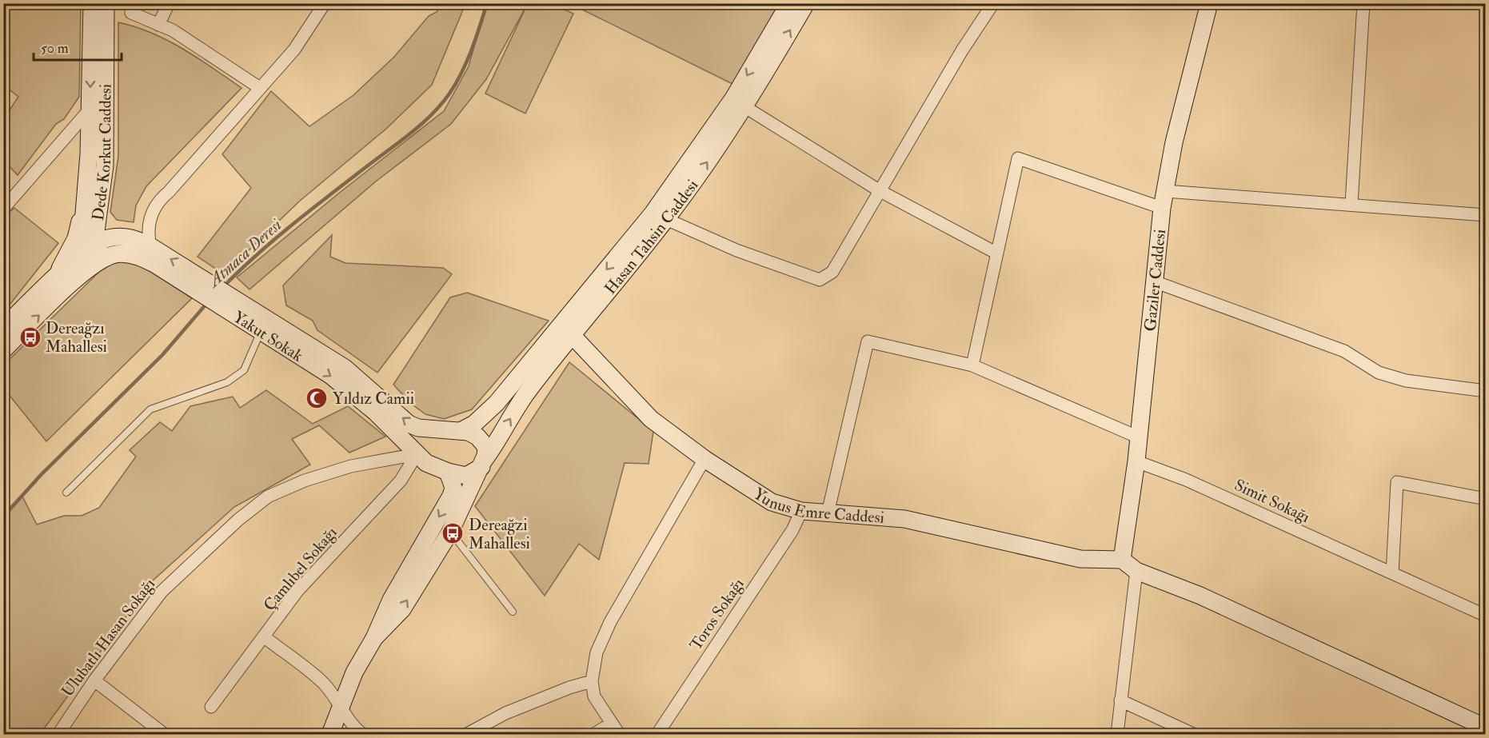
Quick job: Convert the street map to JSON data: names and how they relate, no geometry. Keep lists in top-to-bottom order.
{
  "streets": {
    "street": [
      "Dede Korkut Caddesi",
      "Hasan Tahsin Caddesi",
      "Gaziler Caddesi",
      "Yakut Sokak",
      "Simit Sokağı",
      "Yunus Emre Caddesi",
      "Çamlıbel Sokağı",
      "Toros Sokağı",
      "Ulubatlı Hasan Sokağı"
    ]
  },
  "crossings": [
    ["Hasan Tahsin Caddesi", "Yakut Sokak"],
    ["Hasan Tahsin Caddesi", "Yunus Emre Caddesi"],
    ["Hasan Tahsin Caddesi", "Çamlıbel Sokağı"],
    ["Hasan Tahsin Caddesi", "Ulubatlı Hasan Sokağı"],
    ["Gaziler Caddesi", "Simit Sokağı"],
    ["Gaziler Caddesi", "Yunus Emre Caddesi"],
    ["Yakut Sokak", "Çamlıbel Sokağı"],
    ["Yakut Sokak", "Ulubatlı Hasan Sokağı"],
    ["Yunus Emre Caddesi", "Toros Sokağı"],
    ["Çamlıbel Sokağı", "Ulubatlı Hasan Sokağı"]
  ],
  "water": ["Atmaca Deresi"],
  "places": {
    "bus stop": ["Dereağzı Mahallesi", "Dereağzi Mahallesi"],
    "mosque": ["Yıldız Camii"]
  },
  "scale_bar": "50 m"
}
